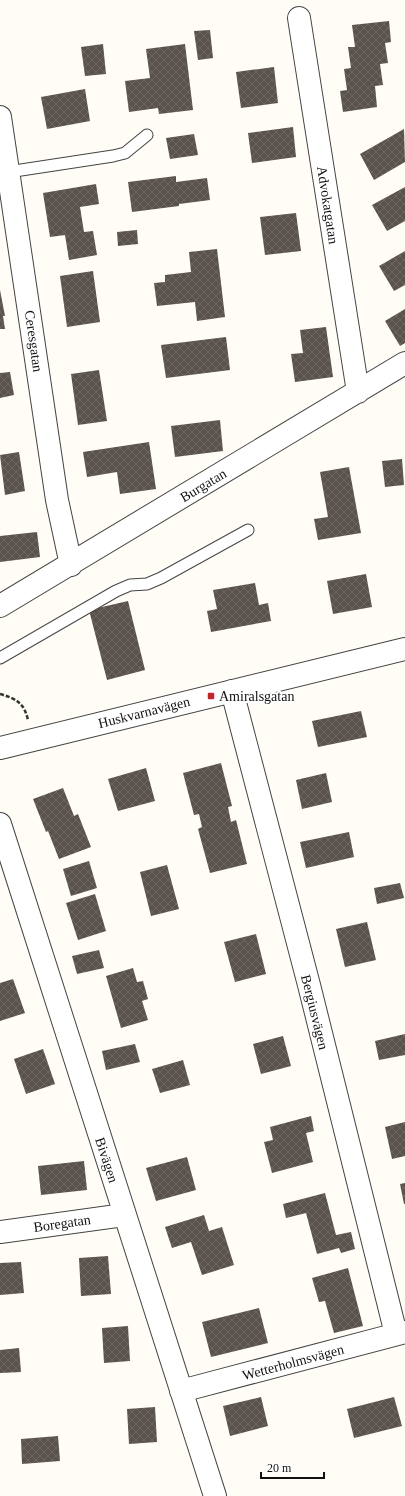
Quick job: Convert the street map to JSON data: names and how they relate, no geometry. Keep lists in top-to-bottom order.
{
  "streets": {
    "street": [
      "Advokatgatan",
      "Ceresgatan",
      "Burgatan",
      "Huskvarnavägen",
      "Bergiusvägen",
      "Bivägen",
      "Boregatan",
      "Wetterholmsvägen"
    ]
  },
  "crossings": [
    ["Advokatgatan", "Burgatan"],
    ["Ceresgatan", "Burgatan"],
    ["Huskvarnavägen", "Bergiusvägen"],
    ["Bergiusvägen", "Wetterholmsvägen"],
    ["Bivägen", "Boregatan"],
    ["Bivägen", "Wetterholmsvägen"]
  ],
  "places": {
    "transit": ["Amiralsgatan"]
  },
  "scale_bar": "20 m"
}
